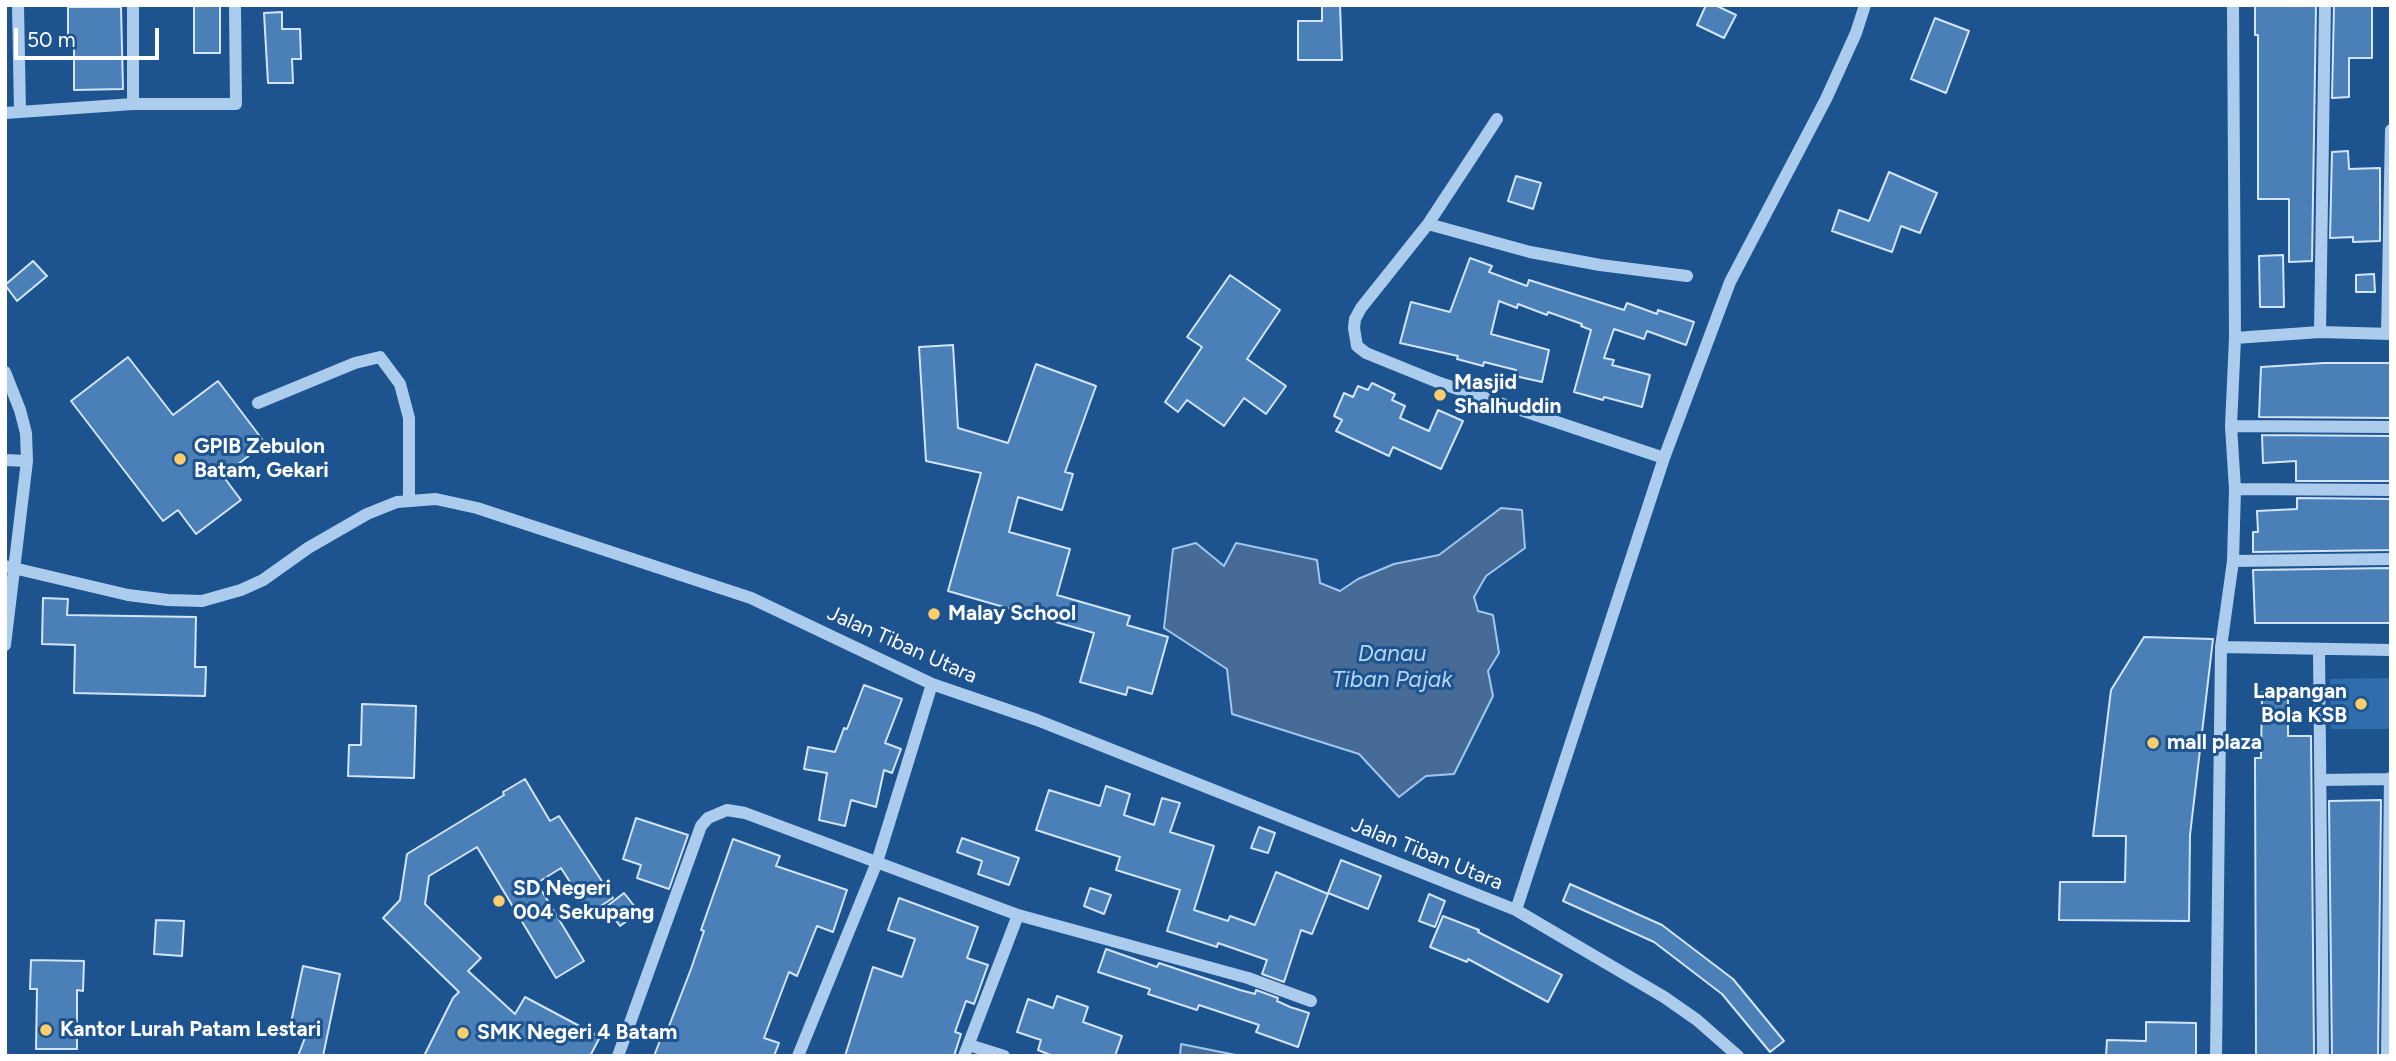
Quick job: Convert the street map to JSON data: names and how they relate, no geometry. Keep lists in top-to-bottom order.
{
  "streets": {
    "street": ["Jalan Tiban Utara"]
  },
  "water": ["Danau Tiban Pajak"],
  "places": [
    "Masjid Shalhuddin",
    "GPIB Zebulon Batam, Gekari",
    "Malay School",
    "Lapangan Bola KSB",
    "mall plaza",
    "SD Negeri 004 Sekupang",
    "Kantor Lurah Patam Lestari",
    "SMK Negeri 4 Batam"
  ],
  "scale_bar": "50 m"
}
